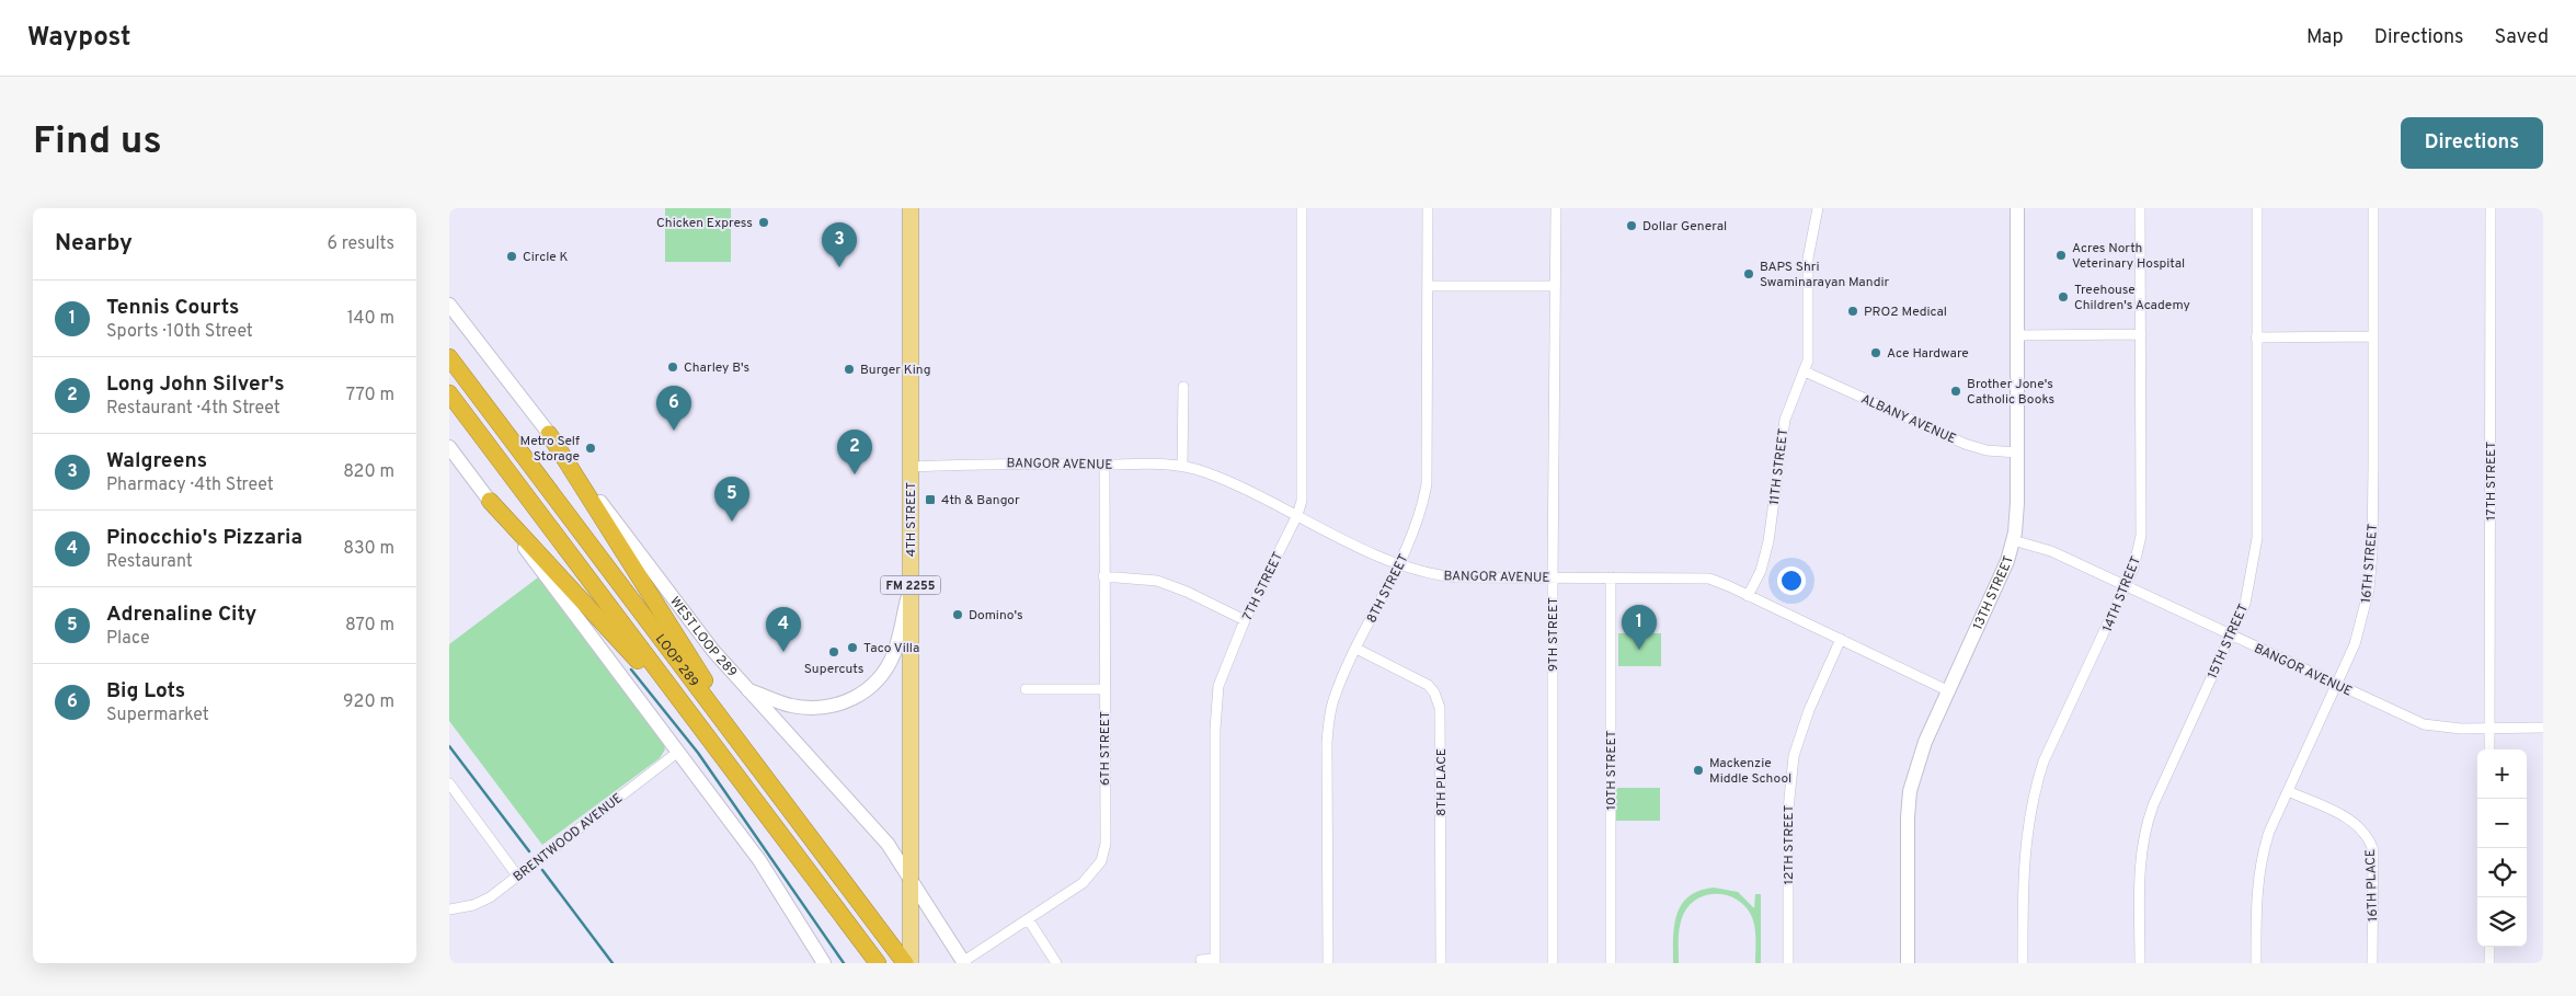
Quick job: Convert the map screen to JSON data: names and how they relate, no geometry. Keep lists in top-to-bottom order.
{
  "streets": {
    "highway": ["LOOP 289"],
    "main road": [
      "4TH STREET",
      "FM 2255",
      "13TH STREET",
      "WEST LOOP 289"
    ],
    "street": [
      "ALBANY AVENUE",
      "BANGOR AVENUE",
      "11TH STREET",
      "17TH STREET",
      "16TH STREET",
      "7TH STREET",
      "8TH STREET",
      "14TH STREET",
      "9TH STREET",
      "15TH STREET",
      "6TH STREET",
      "10TH STREET",
      "8TH PLACE",
      "BRENTWOOD AVENUE",
      "12TH STREET",
      "16TH PLACE"
    ]
  },
  "crossings": [
    ["ALBANY AVENUE", "11TH STREET"],
    ["ALBANY AVENUE", "13TH STREET"],
    ["BANGOR AVENUE", "11TH STREET"],
    ["BANGOR AVENUE", "17TH STREET"],
    ["BANGOR AVENUE", "4TH STREET"],
    ["BANGOR AVENUE", "16TH STREET"],
    ["BANGOR AVENUE", "7TH STREET"],
    ["BANGOR AVENUE", "8TH STREET"],
    ["BANGOR AVENUE", "13TH STREET"],
    ["BANGOR AVENUE", "14TH STREET"],
    ["BANGOR AVENUE", "9TH STREET"],
    ["BANGOR AVENUE", "15TH STREET"],
    ["BANGOR AVENUE", "6TH STREET"],
    ["BANGOR AVENUE", "10TH STREET"],
    ["BANGOR AVENUE", "12TH STREET"],
    ["4TH STREET", "WEST LOOP 289"],
    ["16TH STREET", "16TH PLACE"],
    ["8TH STREET", "8TH PLACE"],
    ["WEST LOOP 289", "6TH STREET"]
  ],
  "places": {
    "other": [
      "Chicken Express",
      "Dollar General",
      "Acres North Veterinary Hospital",
      "Circle K",
      "BAPS Shri Swaminarayan Mandir",
      "Treehouse Children's Academy",
      "PRO2 Medical",
      "Ace Hardware",
      "Charley B's",
      "Burger King",
      "Brother Jone's Catholic Books",
      "Metro Self Storage",
      "Domino's",
      "Taco Villa",
      "Supercuts",
      "Mackenzie Middle School"
    ],
    "transit": ["4th & Bangor"]
  },
  "page": {
    "header": "Waypost",
    "nav": ["Map", "Directions", "Saved"],
    "buttons": "Directions",
    "title": "Find us",
    "heading": ["Nearby", "6 results"],
    "pins": [
      "3",
      "6",
      "2",
      "5",
      "1",
      "4"
    ],
    "list": [
      {
        "mark": "1",
        "name": "Tennis Courts",
        "note": "Sports · 10th Street",
        "value": "140 m"
      },
      {
        "mark": "2",
        "name": "Long John Silver's",
        "note": "Restaurant · 4th Street",
        "value": "770 m"
      },
      {
        "mark": "3",
        "name": "Walgreens",
        "note": "Pharmacy · 4th Street",
        "value": "820 m"
      },
      {
        "mark": "4",
        "name": "Pinocchio's Pizzaria",
        "note": "Restaurant",
        "value": "830 m"
      },
      {
        "mark": "5",
        "name": "Adrenaline City",
        "note": "Place",
        "value": "870 m"
      },
      {
        "mark": "6",
        "name": "Big Lots",
        "note": "Supermarket",
        "value": "920 m"
      }
    ],
    "map_buttons": ["+", "−"]
  }
}
